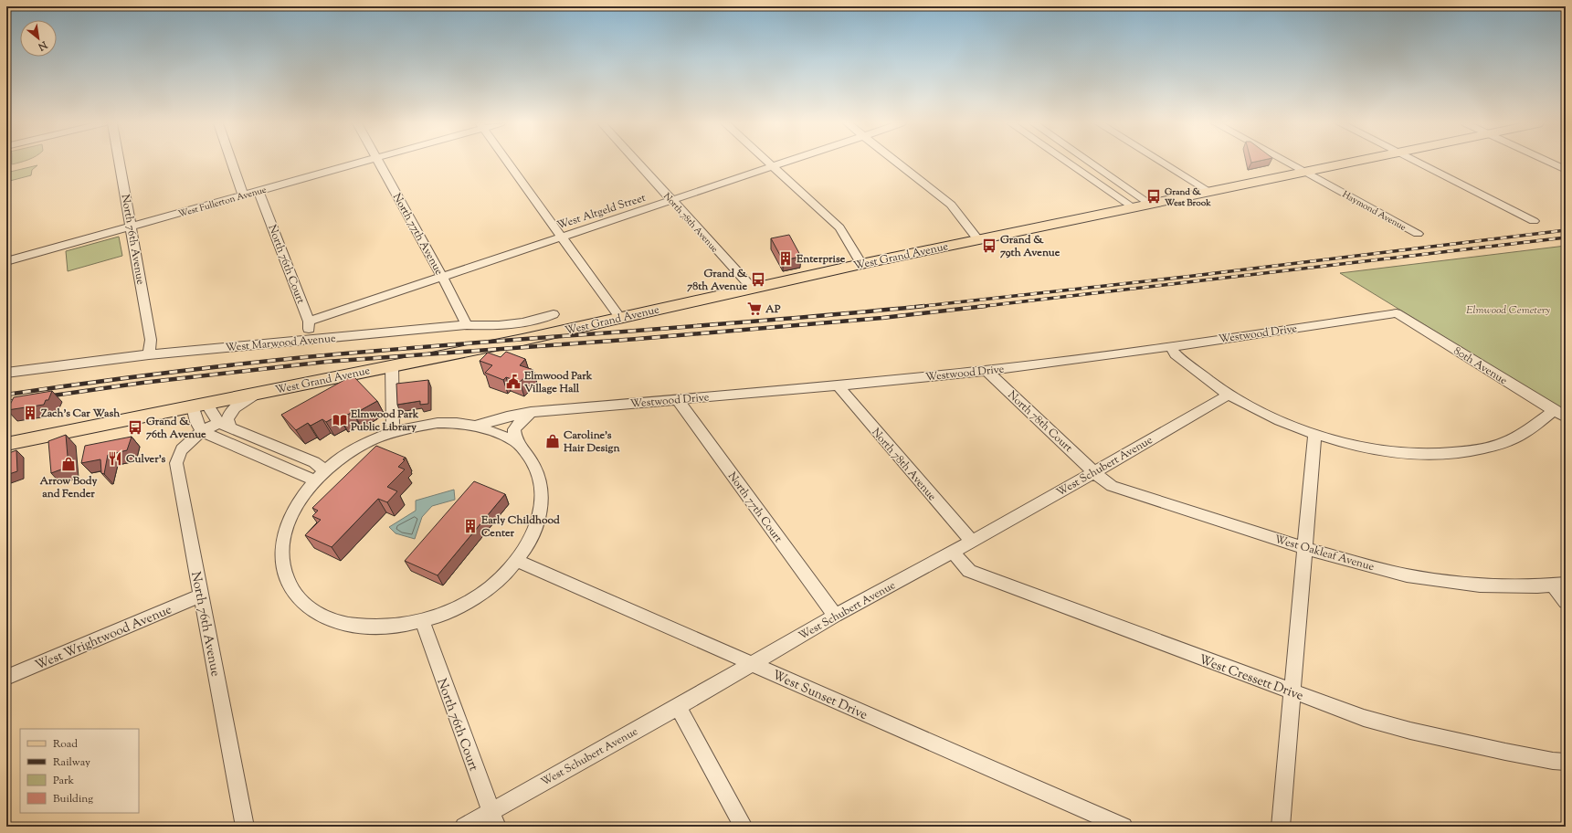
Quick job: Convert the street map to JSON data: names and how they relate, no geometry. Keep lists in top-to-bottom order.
{
  "streets": {
    "main road": ["West Grand Avenue"],
    "street": [
      "West Fullerton Avenue",
      "Haymond Avenue",
      "West Altgeld Street",
      "North 78th Avenue",
      "North 77th Avenue",
      "North 76th Avenue",
      "North 76th Court",
      "Westwood Drive",
      "West Marwood Avenue",
      "80th Avenue",
      "North 78th Court",
      "West Schubert Avenue",
      "North 77th Court",
      "West Oakleaf Avenue",
      "West Wrightwood Avenue",
      "West Cressett Drive",
      "West Sunset Drive"
    ]
  },
  "crossings": [
    ["West Fullerton Avenue", "North 76th Avenue"],
    ["West Fullerton Avenue", "North 76th Court"],
    ["Haymond Avenue", "West Grand Avenue"],
    ["West Altgeld Street", "North 78th Avenue"],
    ["West Altgeld Street", "North 77th Avenue"],
    ["West Altgeld Street", "North 76th Court"],
    ["North 78th Avenue", "West Grand Avenue"],
    ["North 78th Avenue", "Westwood Drive"],
    ["North 78th Avenue", "West Schubert Avenue"],
    ["North 77th Avenue", "West Marwood Avenue"],
    ["North 76th Avenue", "West Marwood Avenue"],
    ["North 76th Avenue", "West Wrightwood Avenue"],
    ["North 76th Court", "West Marwood Avenue"],
    ["North 76th Court", "West Schubert Avenue"],
    ["Westwood Drive", "80th Avenue"],
    ["Westwood Drive", "North 78th Court"],
    ["Westwood Drive", "North 77th Court"],
    ["North 78th Court", "West Schubert Avenue"],
    ["North 78th Court", "West Oakleaf Avenue"],
    ["West Schubert Avenue", "North 77th Court"],
    ["West Schubert Avenue", "West Oakleaf Avenue"],
    ["West Schubert Avenue", "West Cressett Drive"],
    ["West Schubert Avenue", "West Sunset Drive"]
  ],
  "parks": ["Elmwood Cemetery"],
  "places": {
    "bus stop": [
      "Grand & West Brook",
      "Grand & 79th Avenue",
      "Grand & 78th Avenue",
      "Grand & 76th Avenue"
    ],
    "building": ["Enterprise", "Zach's Car Wash", "Early Childhood Center"],
    "supermarket": ["AP"],
    "public building": ["Elmwood Park Village Hall"],
    "library": ["Elmwood Park Public Library"],
    "shop": ["Caroline's Hair Design", "Arrow Body and Fender"],
    "restaurant": ["Culver's"]
  },
  "legend": [
    "Road",
    "Railway",
    "Park",
    "Building"
  ],
  "north": "bottom right"
}
